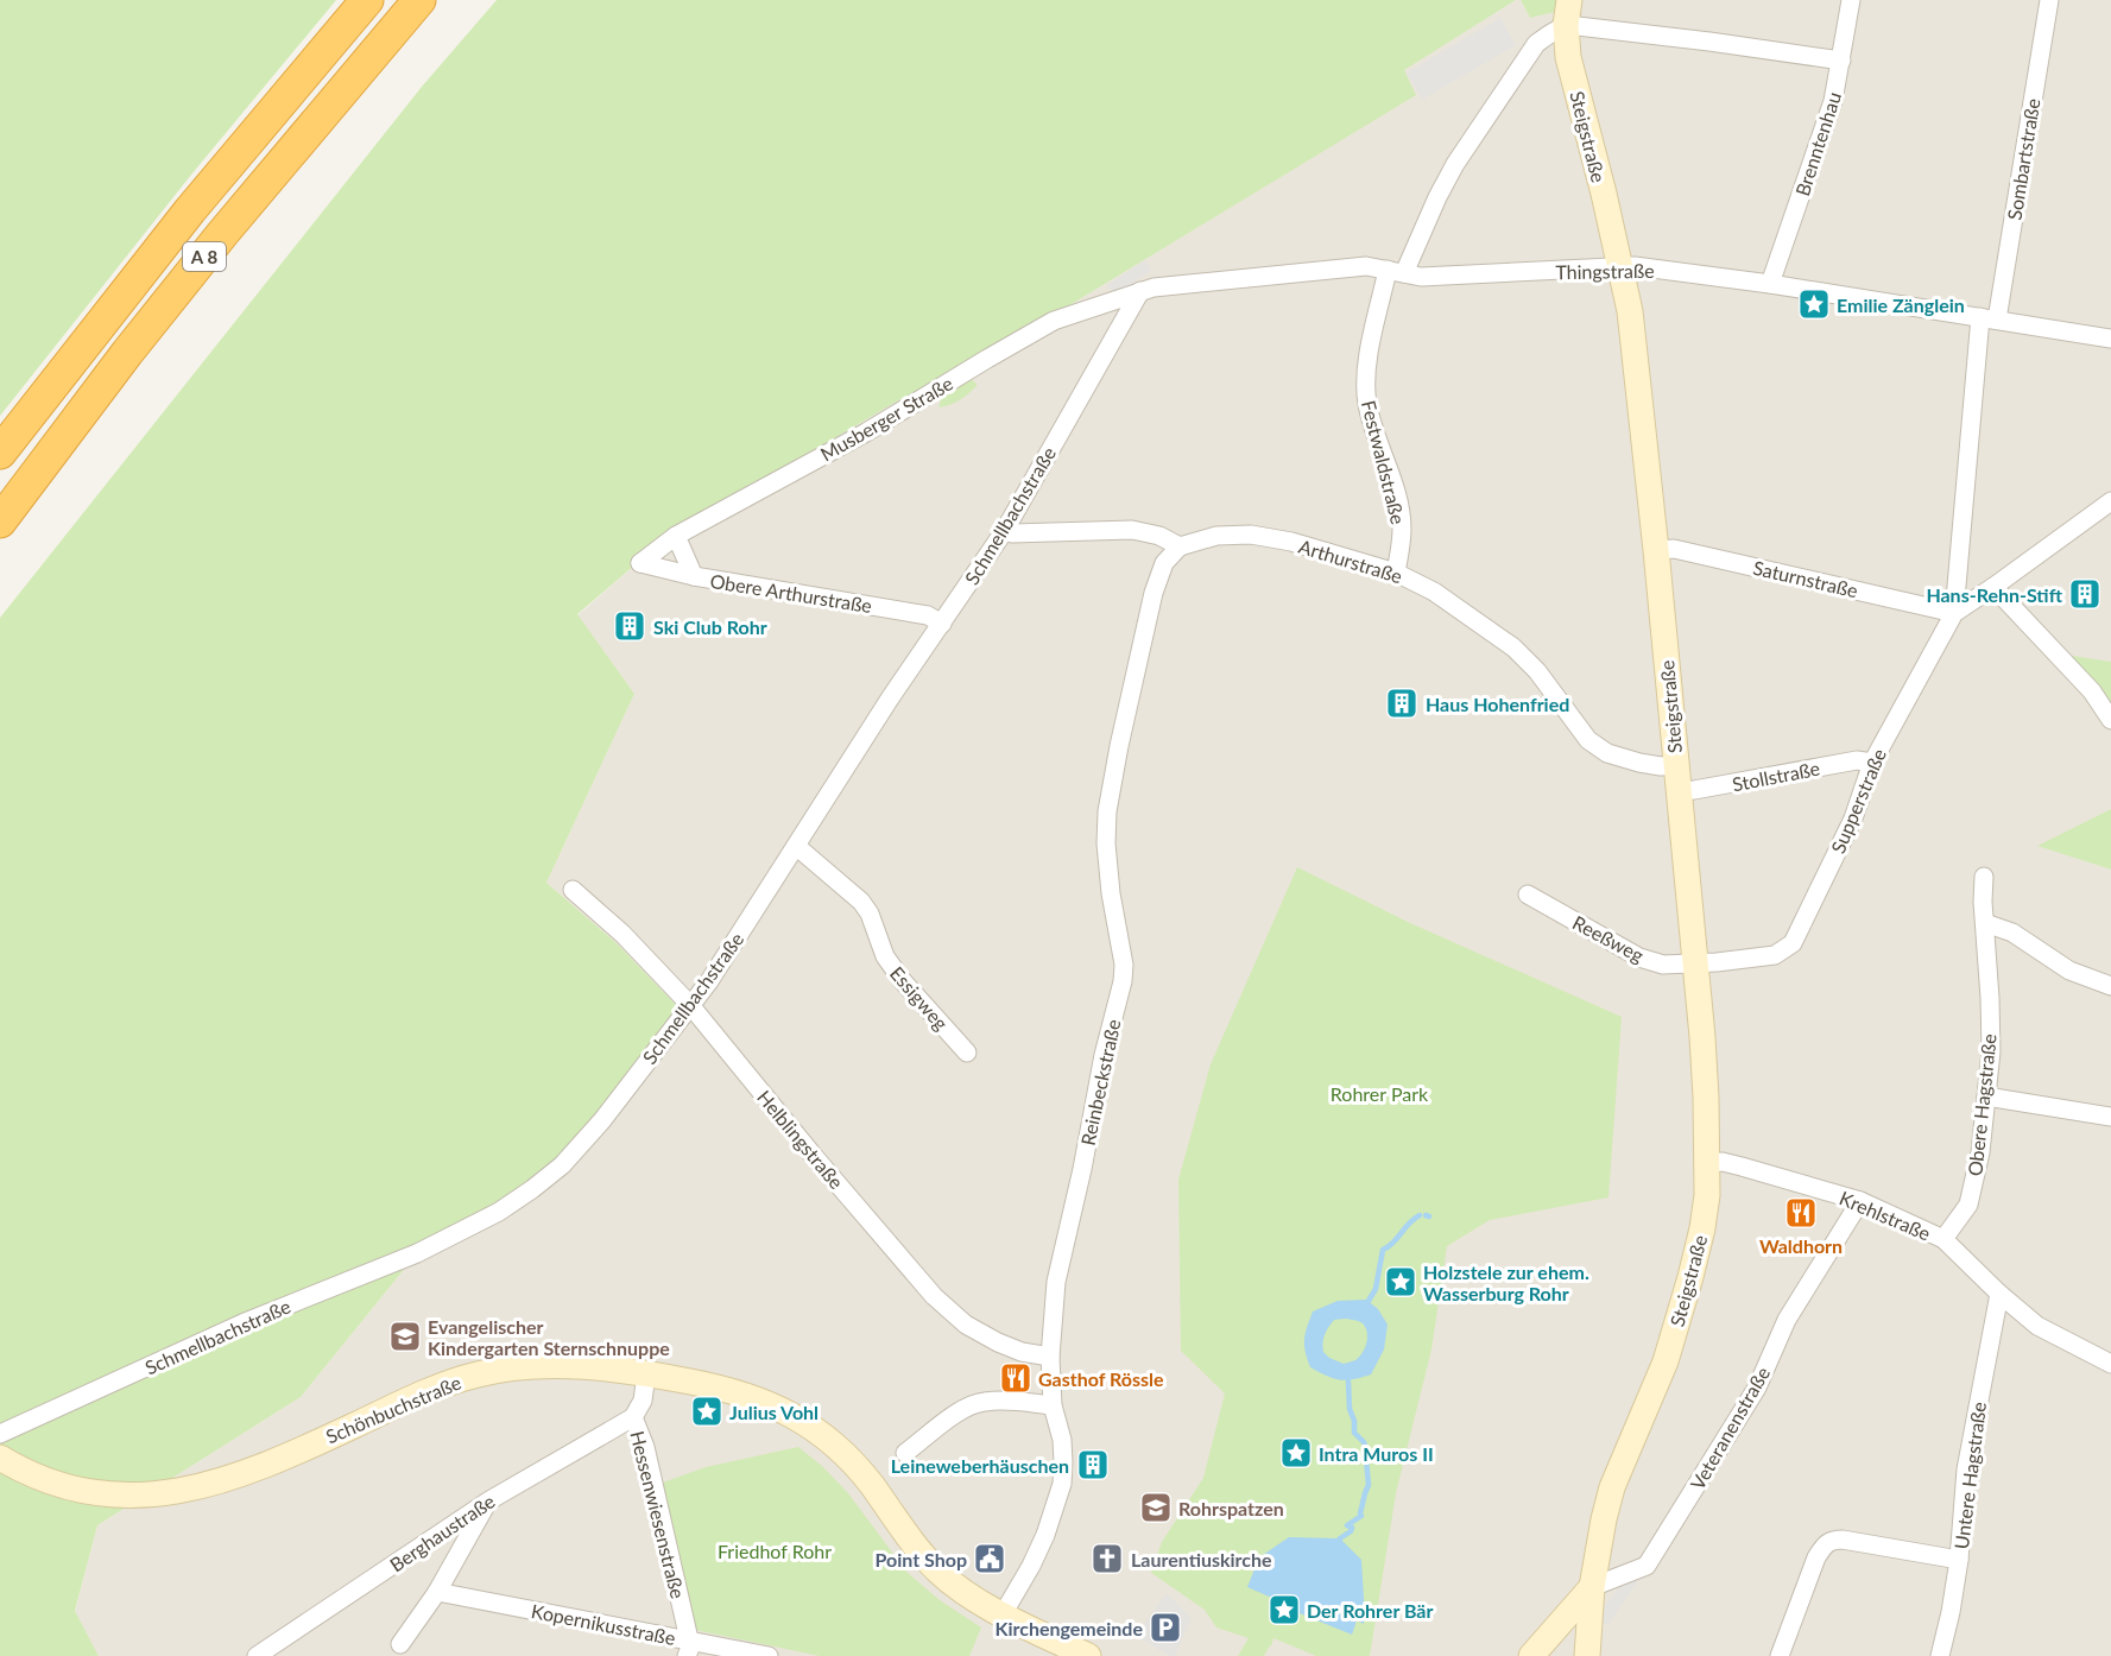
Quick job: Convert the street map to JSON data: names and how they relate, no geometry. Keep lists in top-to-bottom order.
{
  "streets": {
    "highway": ["A 8"],
    "street": [
      "Steigstraße",
      "Brenntenhau",
      "Sombartstraße",
      "Thingstraße",
      "Musberger Straße",
      "Festwaldstraße",
      "Schmellbachstraße",
      "Arthurstraße",
      "Saturnstraße",
      "Obere Arthurstraße",
      "Stollstraße",
      "Supperstraße",
      "Reeßweg",
      "Essigweg",
      "Reinbeckstraße",
      "Obere Hagstraße",
      "Helblingstraße",
      "Krehlstraße",
      "Schönbuchstraße",
      "Veteranenstraße",
      "Untere Hagstraße",
      "Hessenwiesenstraße",
      "Berghaustraße",
      "Kopernikusstraße"
    ]
  },
  "crossings": [
    ["Steigstraße", "Thingstraße"],
    ["Steigstraße", "Festwaldstraße"],
    ["Steigstraße", "Arthurstraße"],
    ["Steigstraße", "Saturnstraße"],
    ["Steigstraße", "Stollstraße"],
    ["Steigstraße", "Supperstraße"],
    ["Steigstraße", "Reeßweg"],
    ["Steigstraße", "Krehlstraße"],
    ["Steigstraße", "Veteranenstraße"],
    ["Brenntenhau", "Thingstraße"],
    ["Sombartstraße", "Thingstraße"],
    ["Sombartstraße", "Saturnstraße"],
    ["Sombartstraße", "Supperstraße"],
    ["Thingstraße", "Musberger Straße"],
    ["Thingstraße", "Festwaldstraße"],
    ["Thingstraße", "Schmellbachstraße"],
    ["Musberger Straße", "Schmellbachstraße"],
    ["Musberger Straße", "Obere Arthurstraße"],
    ["Festwaldstraße", "Arthurstraße"],
    ["Schmellbachstraße", "Obere Arthurstraße"],
    ["Schmellbachstraße", "Essigweg"],
    ["Schmellbachstraße", "Helblingstraße"],
    ["Arthurstraße", "Reinbeckstraße"],
    ["Saturnstraße", "Supperstraße"],
    ["Stollstraße", "Supperstraße"],
    ["Supperstraße", "Reeßweg"],
    ["Reinbeckstraße", "Helblingstraße"],
    ["Reinbeckstraße", "Schönbuchstraße"],
    ["Obere Hagstraße", "Krehlstraße"],
    ["Krehlstraße", "Veteranenstraße"],
    ["Krehlstraße", "Untere Hagstraße"],
    ["Schönbuchstraße", "Hessenwiesenstraße"],
    ["Hessenwiesenstraße", "Berghaustraße"],
    ["Hessenwiesenstraße", "Kopernikusstraße"]
  ],
  "parks": ["Rohrer Park", "Friedhof Rohr"],
  "places": {
    "place": [
      "Emilie Zänglein",
      "Holzstele zur ehem. Wasserburg Rohr",
      "Julius Vohl",
      "Intra Muros II",
      "Der Rohrer Bär"
    ],
    "building": [
      "Hans-Rehn-Stift",
      "Ski Club Rohr",
      "Haus Hohenfried",
      "Leineweberhäuschen"
    ],
    "restaurant": ["Waldhorn", "Gasthof Rössle"],
    "school or university": ["Evangelischer Kindergarten Sternschnuppe", "Rohrspatzen"],
    "public building": ["Point Shop"],
    "church": ["Laurentiuskirche"],
    "parking": ["Kirchengemeinde"]
  }
}
